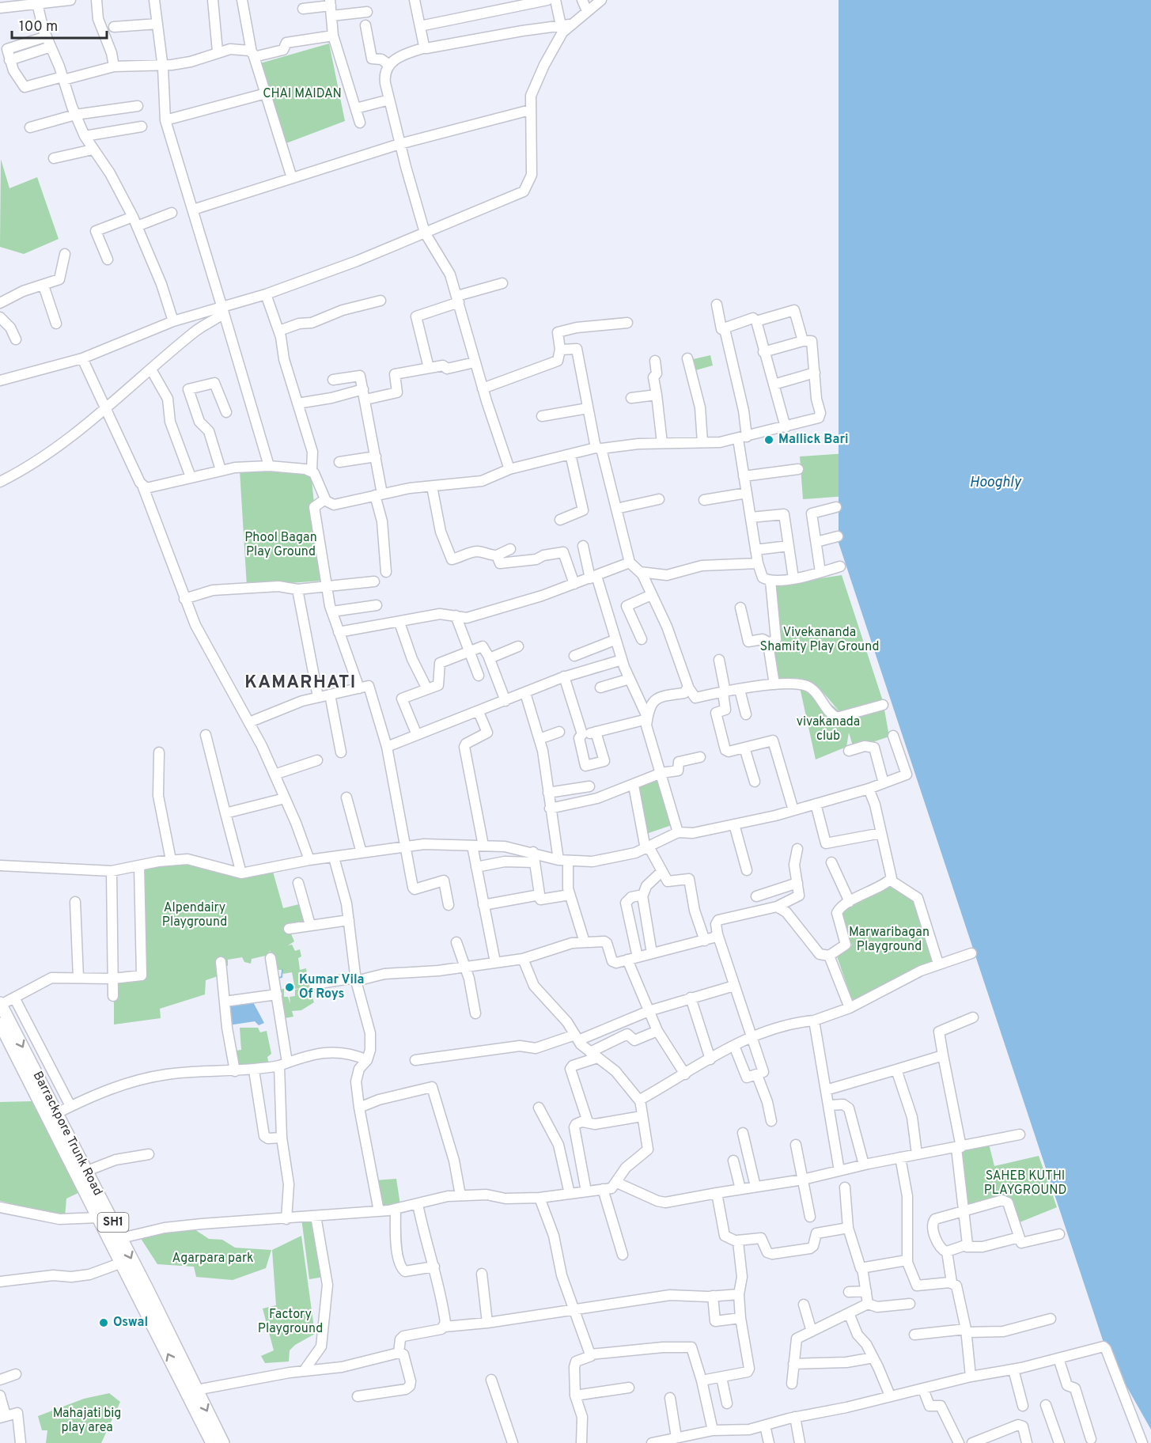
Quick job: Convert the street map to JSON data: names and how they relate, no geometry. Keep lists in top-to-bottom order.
{
  "streets": {
    "main road": ["Barrackpore Trunk Road", "SH1"]
  },
  "districts": ["KAMARHATI"],
  "water": ["Hooghly"],
  "parks": [
    "CHAI MAIDAN",
    "Phool Bagan Play Ground",
    "Vivekananda Shamity Play Ground",
    "vivakanada club",
    "Alpendairy Playground",
    "Marwaribagan Playground",
    "SAHEB KUTHI PLAYGROUND",
    "Agarpara park",
    "Factory Playground",
    "Mahajati big play area"
  ],
  "places": ["Mallick Bari", "Kumar Vila Of Roys", "Oswal"],
  "scale_bar": "100 m"
}
